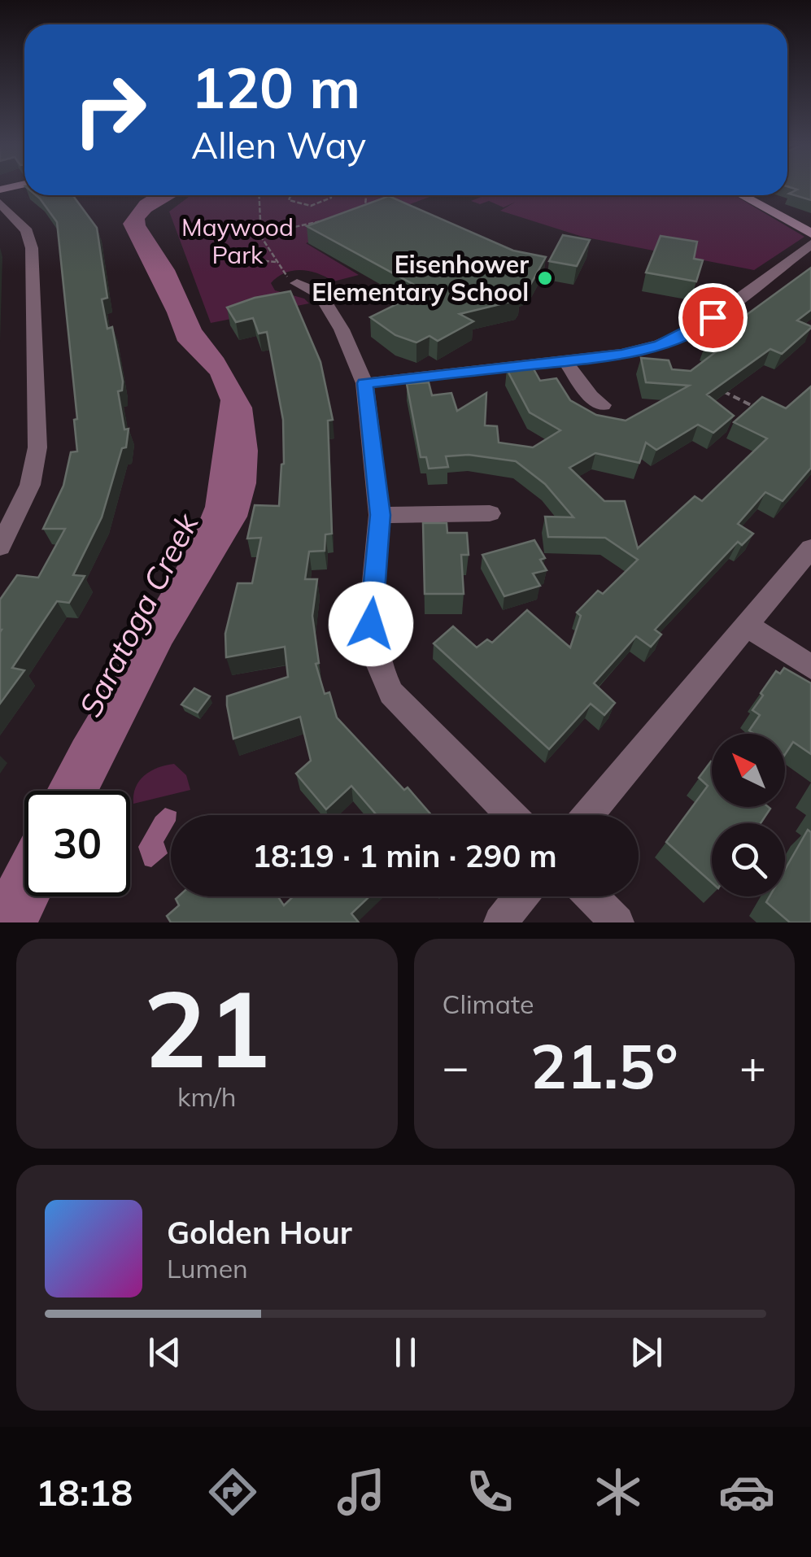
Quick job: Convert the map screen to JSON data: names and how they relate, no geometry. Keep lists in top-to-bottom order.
{
  "water": ["Saratoga Creek"],
  "parks": ["Maywood Park"],
  "places": ["Eisenhower Elementary School"],
  "north": "top left",
  "page": {
    "turn": ["120 m", "Allen Way"],
    "limit": "30",
    "trip": "18:19 · 1 min · 290 m",
    "tile": [
      ["21", "km/h"],
      "Climate"
    ],
    "heat": ["−", "21.5°", "+"],
    "song": ["Golden Hour", "Lumen"],
    "tabs": "18:18"
  }
}
